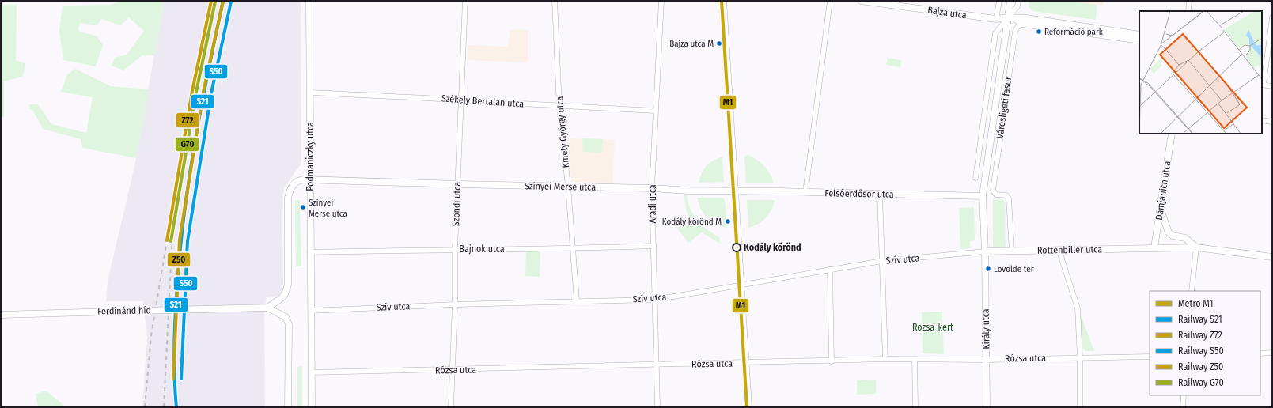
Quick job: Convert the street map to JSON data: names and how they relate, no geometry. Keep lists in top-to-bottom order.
{
  "streets": {
    "street": [
      "Bajza utca",
      "Székely Bertalan utca",
      "Városligeti fasor",
      "Kmety György utca",
      "Podmaniczky utca",
      "Szinyei Merse utca",
      "Damjanich utca",
      "Felsőerdősor utca",
      "Szondi utca",
      "Aradi utca",
      "Bajnok utca",
      "Rottenbiller utca",
      "Szív utca",
      "Ferdinánd híd",
      "Király utca",
      "Rózsa utca"
    ]
  },
  "crossings": [
    ["Bajza utca", "Városligeti fasor"],
    ["Székely Bertalan utca", "Kmety György utca"],
    ["Székely Bertalan utca", "Podmaniczky utca"],
    ["Székely Bertalan utca", "Szondi utca"],
    ["Székely Bertalan utca", "Aradi utca"],
    ["Városligeti fasor", "Felsőerdősor utca"],
    ["Városligeti fasor", "Rottenbiller utca"],
    ["Kmety György utca", "Szinyei Merse utca"],
    ["Kmety György utca", "Bajnok utca"],
    ["Kmety György utca", "Szív utca"],
    ["Podmaniczky utca", "Szinyei Merse utca"],
    ["Podmaniczky utca", "Bajnok utca"],
    ["Podmaniczky utca", "Szív utca"],
    ["Podmaniczky utca", "Rózsa utca"],
    ["Szinyei Merse utca", "Felsőerdősor utca"],
    ["Szinyei Merse utca", "Szondi utca"],
    ["Szinyei Merse utca", "Aradi utca"],
    ["Damjanich utca", "Rottenbiller utca"],
    ["Szondi utca", "Bajnok utca"],
    ["Szondi utca", "Szív utca"],
    ["Szondi utca", "Rózsa utca"],
    ["Aradi utca", "Bajnok utca"],
    ["Aradi utca", "Szív utca"],
    ["Aradi utca", "Rózsa utca"],
    ["Rottenbiller utca", "Szív utca"],
    ["Rottenbiller utca", "Király utca"],
    ["Szív utca", "Király utca"],
    ["Király utca", "Rózsa utca"]
  ],
  "parks": ["Rózsa-kert"],
  "places": [
    "Reformáció park",
    "Bajza utca M",
    "Szinyei Merse utca",
    "Kodály körönd M",
    "Kodály körönd",
    "Lövölde tér"
  ],
  "lines": [
    "metro line M1",
    "rail line S21",
    "rail line Z72",
    "rail line Z50",
    "rail line S50",
    "rail line G70"
  ],
  "legend": [
    "Metro M1",
    "Railway S21",
    "Railway Z72",
    "Railway S50",
    "Railway Z50",
    "Railway G70"
  ]
}
